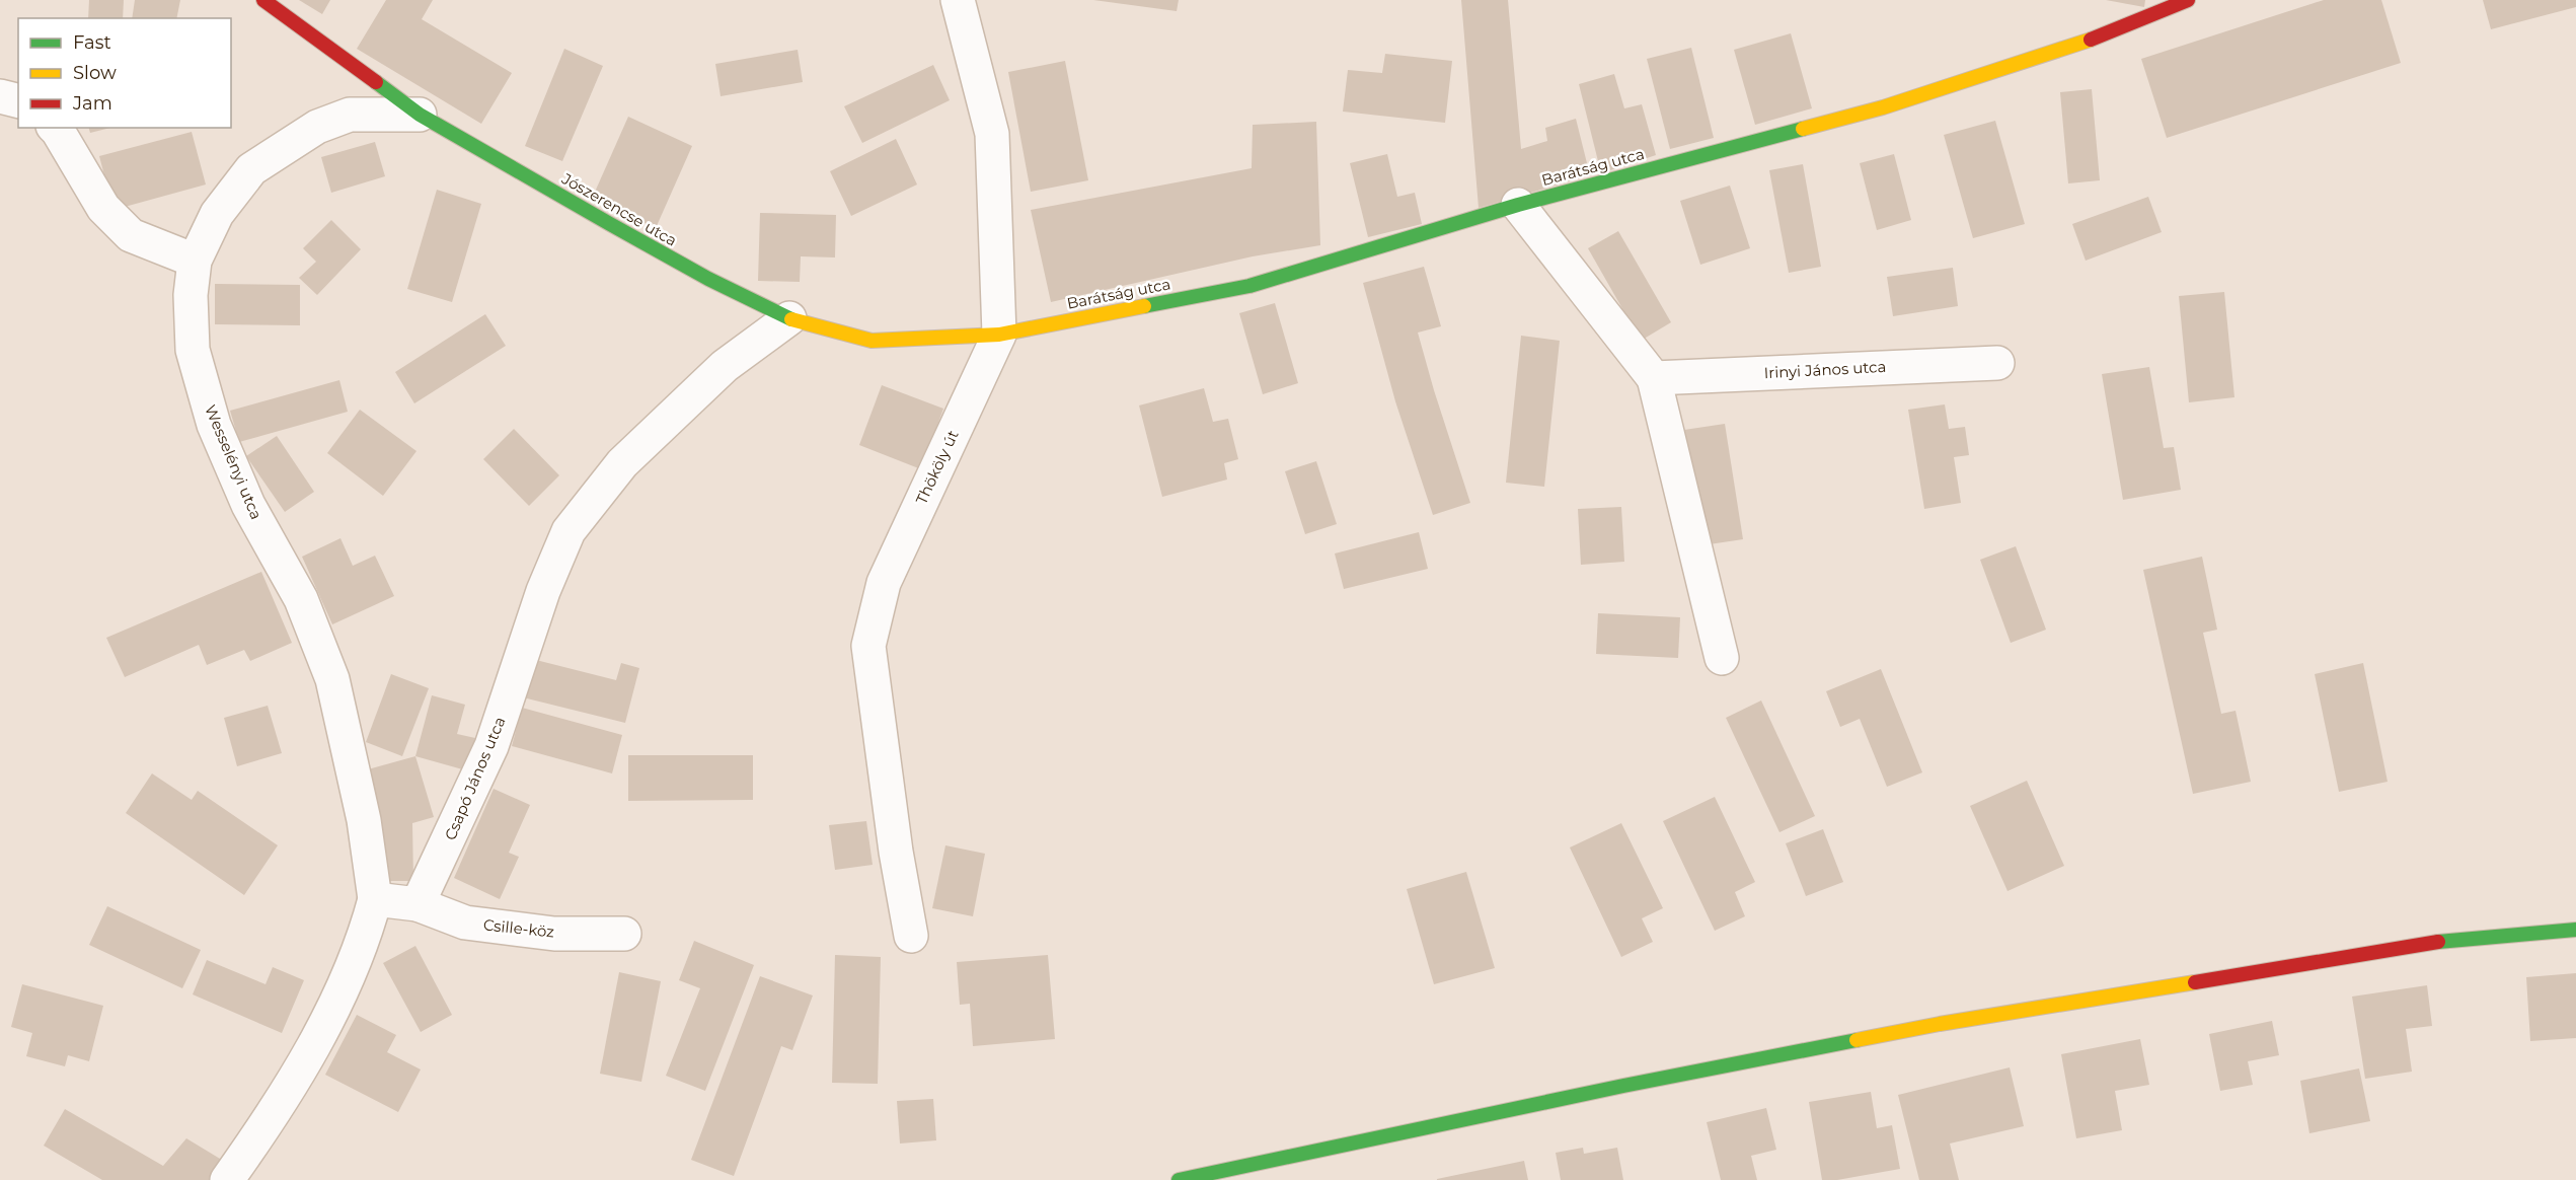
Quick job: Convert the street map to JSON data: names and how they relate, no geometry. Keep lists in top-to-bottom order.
{
  "streets": {
    "street": [
      "Barátság utca",
      "Jószerencse utca",
      "Irinyi János utca",
      "Wesselényi utca",
      "Thököly út",
      "Csapó János utca",
      "Csille-köz"
    ]
  },
  "crossings": [
    ["Barátság utca", "Jószerencse utca"],
    ["Barátság utca", "Thököly út"],
    ["Jószerencse utca", "Wesselényi utca"],
    ["Jószerencse utca", "Thököly út"],
    ["Jószerencse utca", "Csapó János utca"],
    ["Csapó János utca", "Csille-köz"]
  ],
  "legend": ["Fast", "Slow", "Jam"]
}
